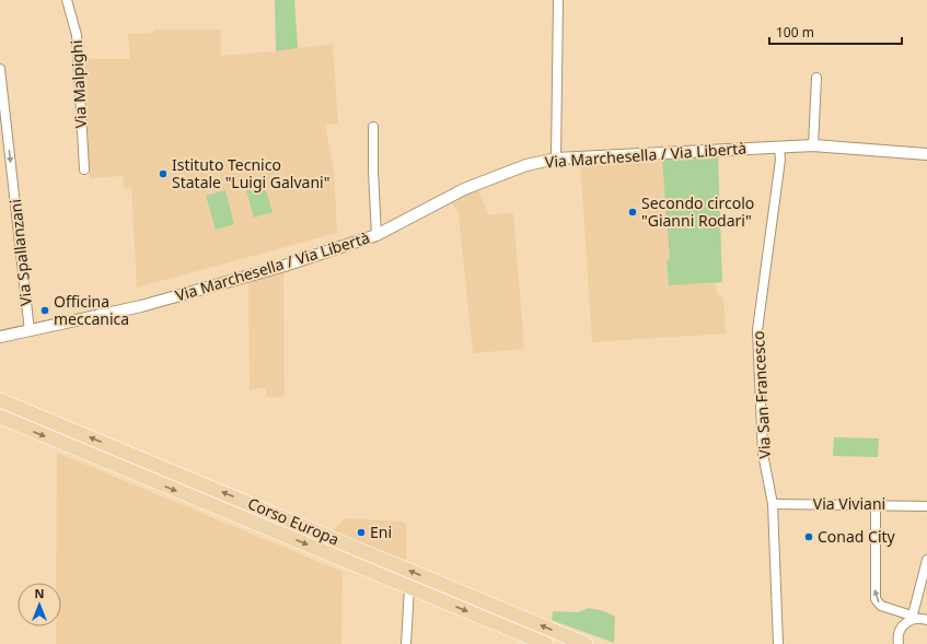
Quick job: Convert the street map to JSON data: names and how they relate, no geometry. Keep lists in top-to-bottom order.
{
  "streets": {
    "main road": ["Corso Europa"],
    "street": [
      "Via Malpighi",
      "Via Marchesella / Via Libertà",
      "Via Spallanzani",
      "Via San Francesco",
      "Via Viviani"
    ]
  },
  "crossings": [
    ["Via Marchesella / Via Libertà", "Via Spallanzani"],
    ["Via Marchesella / Via Libertà", "Via San Francesco"],
    ["Via San Francesco", "Via Viviani"]
  ],
  "one_way": ["Via Spallanzani"],
  "places": [
    "Istituto Tecnico Statale \"Luigi Galvani\"",
    "Secondo circolo \"Gianni Rodari\"",
    "Officina meccanica",
    "Eni",
    "Conad City"
  ],
  "scale_bar": "100 m",
  "north": "top"
}
